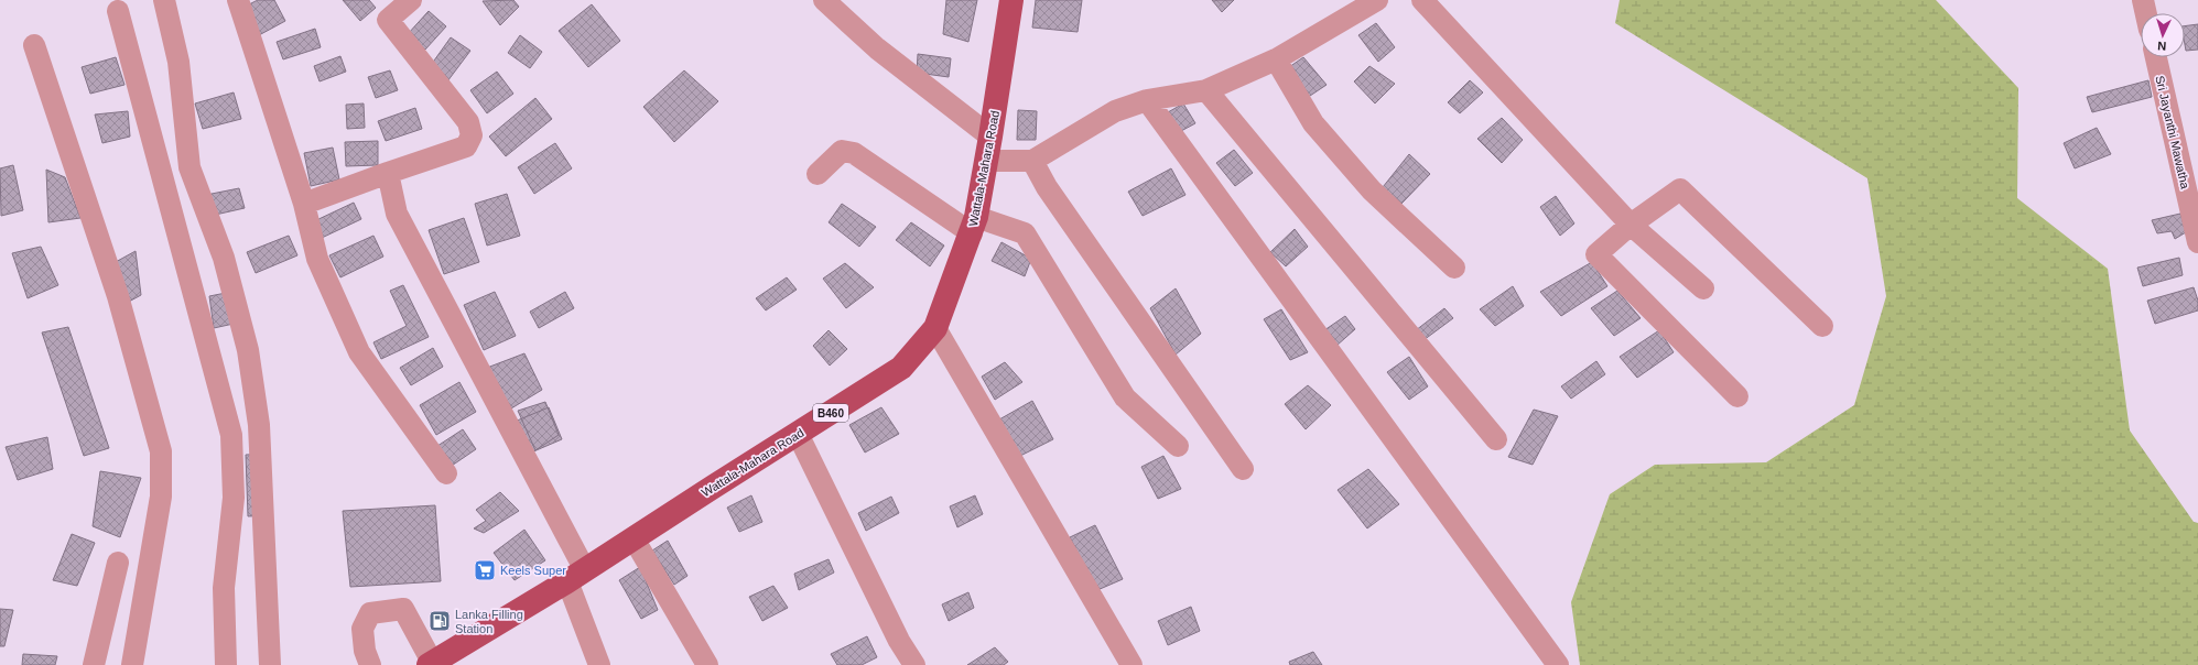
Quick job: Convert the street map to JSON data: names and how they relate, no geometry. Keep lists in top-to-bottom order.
{
  "streets": {
    "main road": ["Wattala-Mahara Road", "B460"],
    "street": ["Sri Jayanthi Mawatha"]
  },
  "places": {
    "supermarket": ["Keels Super"],
    "fuel station": ["Lanka Filling Station"]
  },
  "north": "bottom"
}
